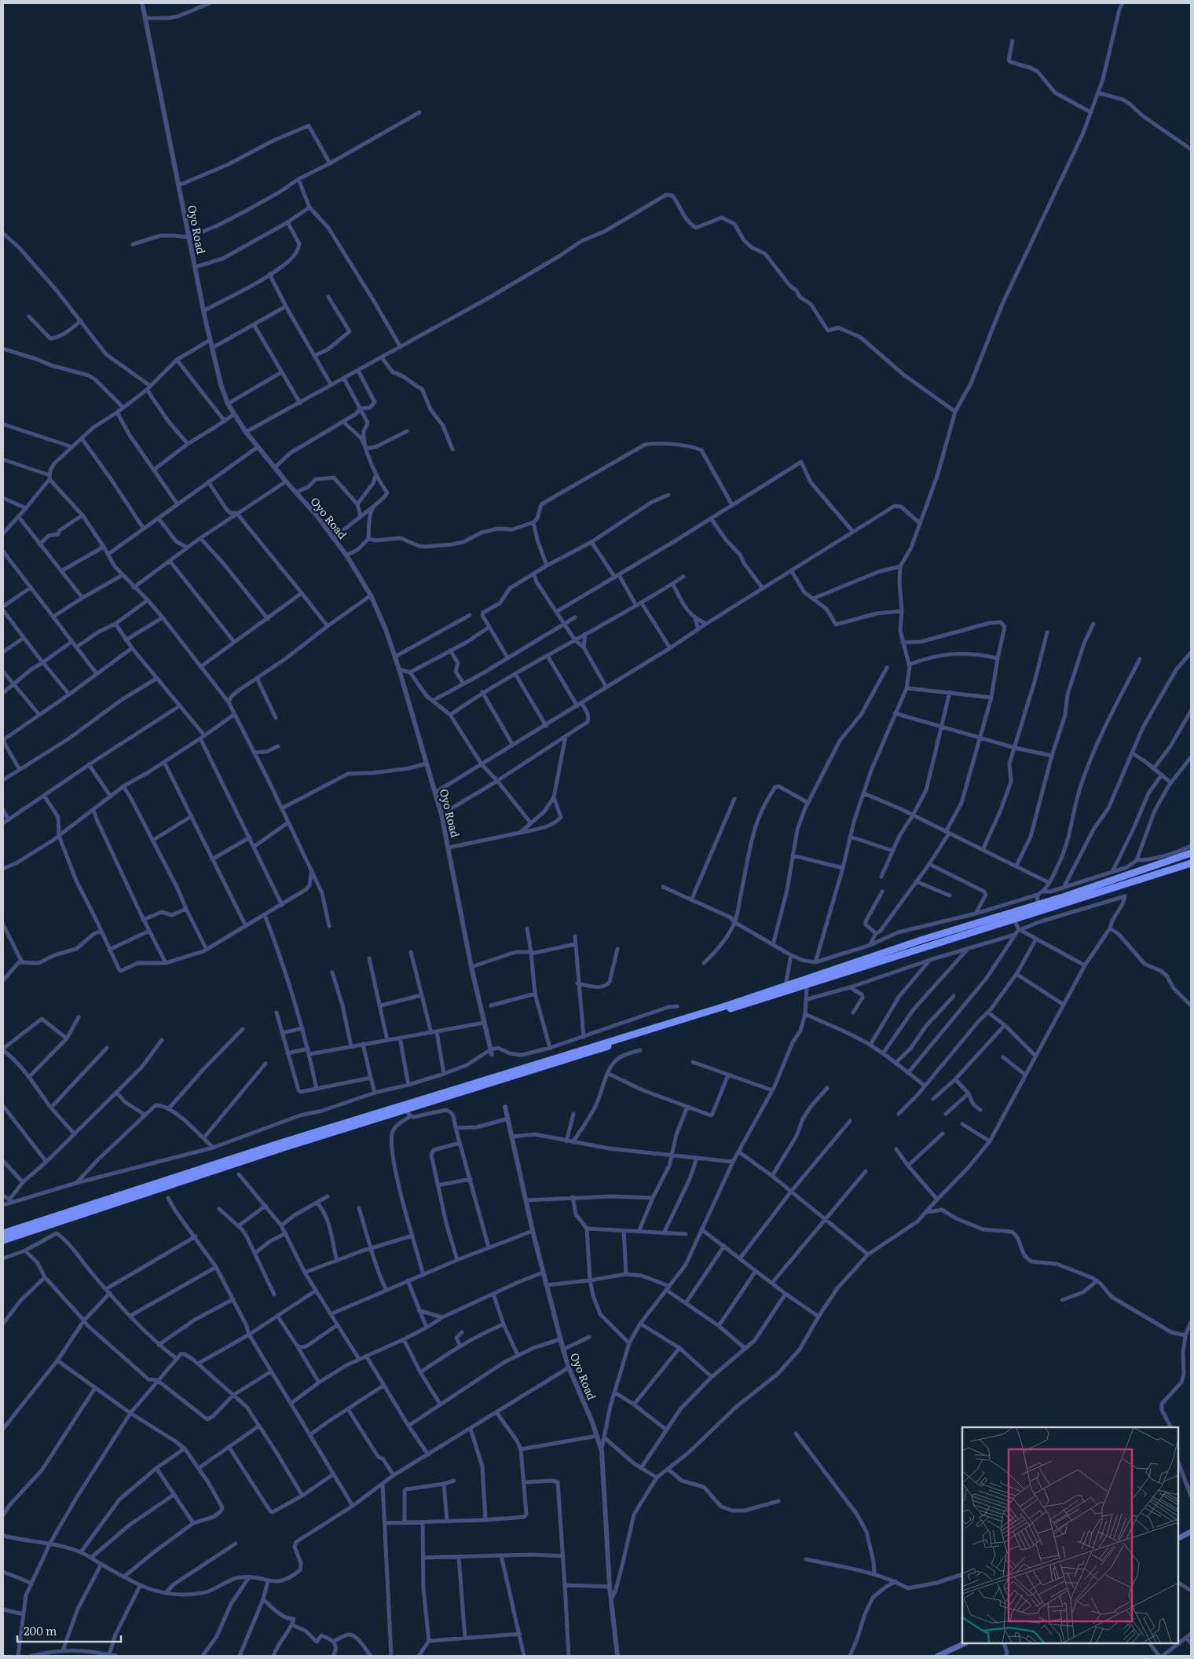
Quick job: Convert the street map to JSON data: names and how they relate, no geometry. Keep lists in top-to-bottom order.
{
  "streets": {
    "street": ["Oyo Road"]
  },
  "scale_bar": "200 m"
}
